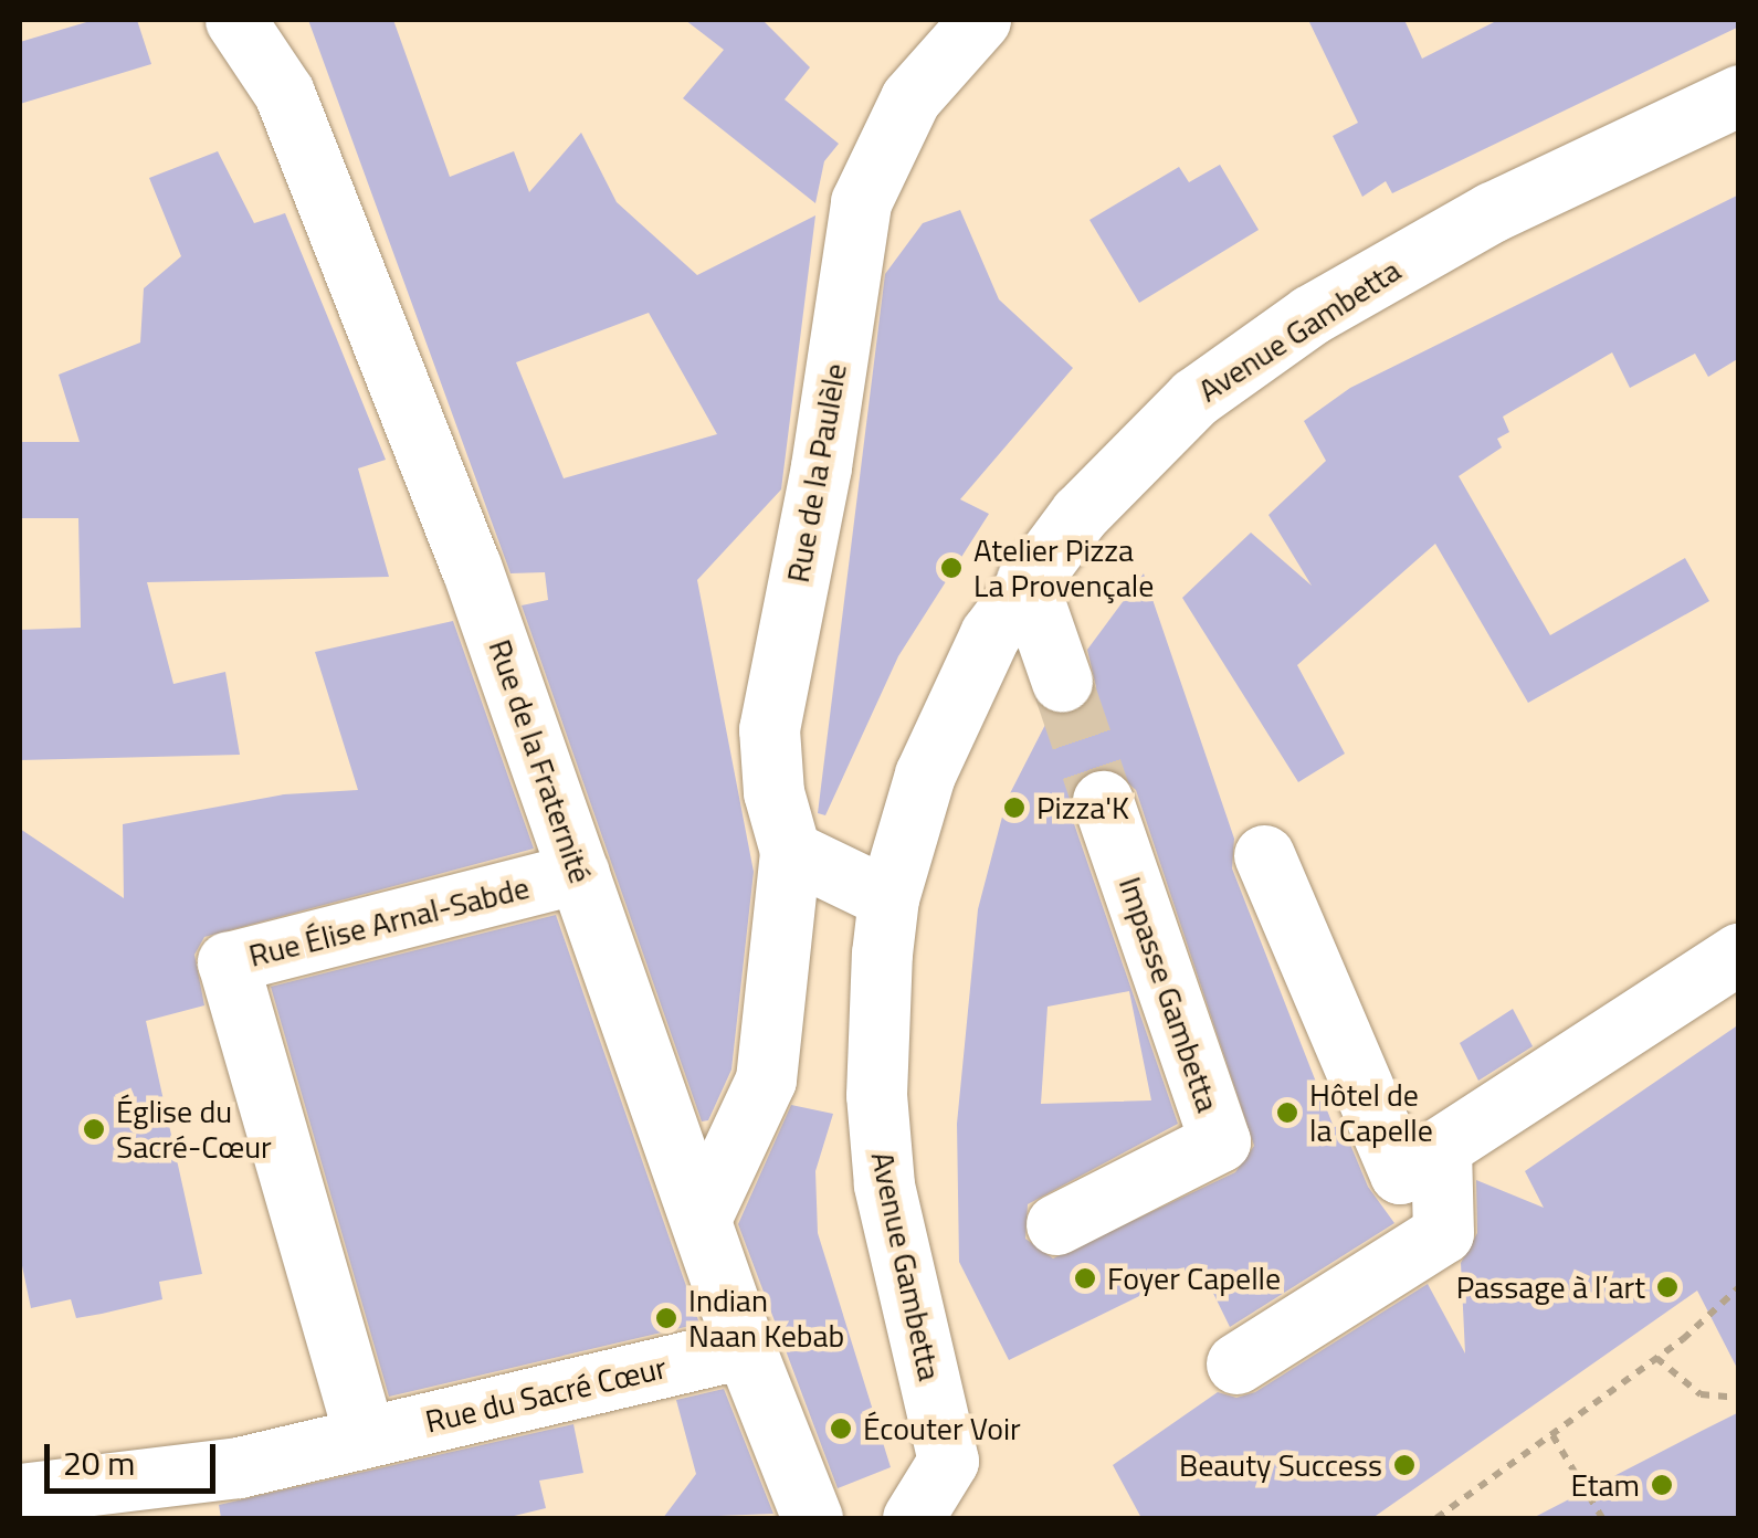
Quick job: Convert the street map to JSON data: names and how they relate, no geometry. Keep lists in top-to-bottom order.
{
  "streets": {
    "street": [
      "Avenue Gambetta",
      "Rue de la Paulèle",
      "Rue de la Fraternité",
      "Rue Élise Arnal-Sabde",
      "Impasse Gambetta",
      "Rue du Sacré Cœur"
    ]
  },
  "crossings": [
    ["Rue de la Fraternité", "Rue Élise Arnal-Sabde"],
    ["Rue de la Fraternité", "Rue du Sacré Cœur"],
    ["Rue Élise Arnal-Sabde", "Rue du Sacré Cœur"]
  ],
  "places": [
    "Atelier Pizza La Provençale",
    "Pizza'K",
    "Hôtel de la Capelle",
    "Église du Sacré-Cœur",
    "Foyer Capelle",
    "Passage à l’art",
    "Indian Naan Kebab",
    "Écouter Voir",
    "Beauty Success",
    "Etam"
  ],
  "scale_bar": "20 m"
}
